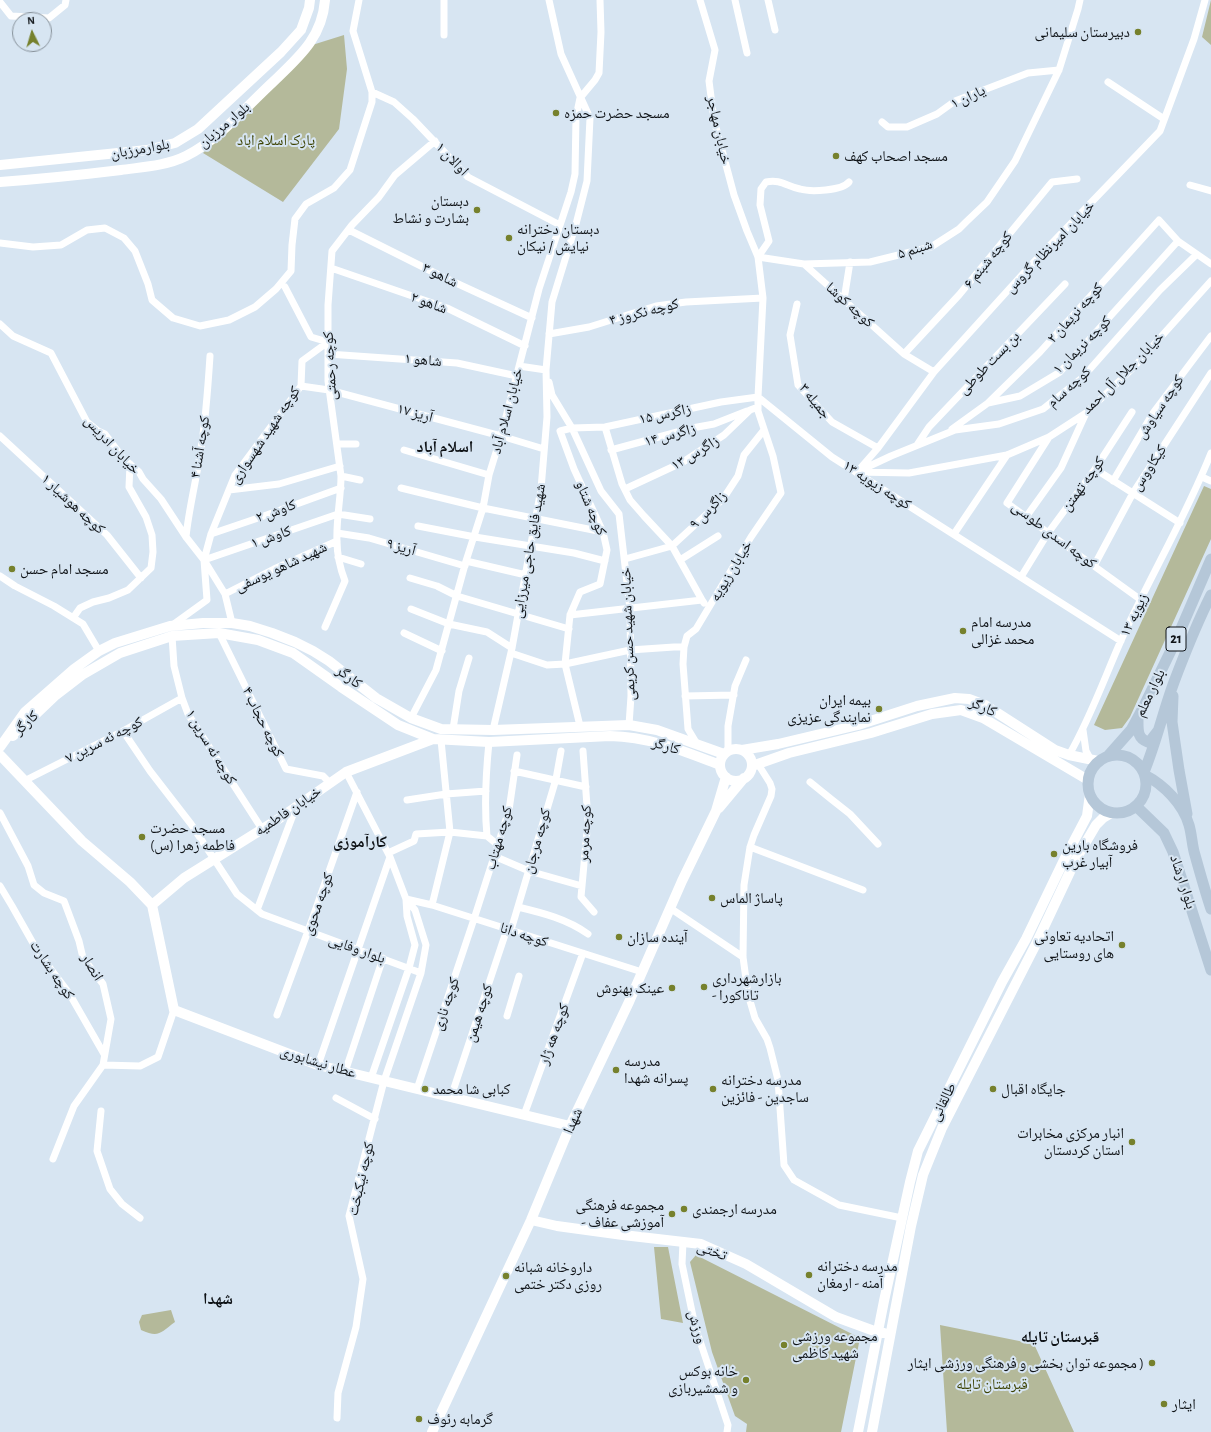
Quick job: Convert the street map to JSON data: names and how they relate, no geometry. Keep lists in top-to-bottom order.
{
  "streets": {
    "main road": [
      "بلوار مرزبان",
      "بلوارمرزبان",
      "21",
      "کارگر",
      "بلوار معلم",
      "خیابان فاطمیه",
      "بلوار ارشاد",
      "عطار نیشابوری",
      "طالقانی",
      "شهدا",
      "تختی"
    ],
    "street": [
      "یاران ۱",
      "خیابان مهاجر",
      "اوالان ۱",
      "خیابان امیرنظام گروس",
      "شبنم ۵",
      "کوچه شبنم ۶",
      "شاهو ۳",
      "شاهو ۲",
      "کوچه کوشا",
      "کوچه نکروز ۴",
      "کوچه نریمان ۲",
      "کوچه نریمان ۱",
      "شاهو ۱",
      "بن بست طوطی",
      "کوچه رحمتی",
      "خیابان جلال آل احمد",
      "کوچه سام",
      "جمیله ۳",
      "کوچه سیاوش",
      "خیابان اسلام آباد",
      "آریز ۱۷",
      "زاگرس ۱۵",
      "کوچه شهید شهسواری",
      "زاگرس ۱۴",
      "خیابان ادریس",
      "کوچه آشنا ۴",
      "زاگرس ۱۳",
      "کیکاووس",
      "کوچه تهمتن",
      "کوچه زیویه ۱۳",
      "کوچه هوشیار ۱",
      "کوچه شتاو",
      "زاگرس ۹",
      "کاوش ۲",
      "کوچه اسدی طوسی",
      "کاوش ۱",
      "آریز ۹",
      "شهید فایق حاجی میرزایی",
      "شهید شاهو یوسفی",
      "خیابان زیویه",
      "زیویه ۱۳",
      "خیابان شهید حسن کریمی",
      "کوچه حجاب ۴",
      "کوچه ئه سرین ۷",
      "کوچه ئه سرین ۱",
      "کوچه مرمر",
      "کوچه مهتاب",
      "کوچه مرجان",
      "کوچه محوی",
      "کوچه دانا",
      "بلوار وفایی",
      "انصار",
      "کوچه بشارت",
      "کوچه ناری",
      "کوچه هیمن",
      "کوچه هه ژار",
      "کوچه نیکبخت",
      "ورزش"
    ]
  },
  "crossings": [
    ["یاران ۱", "شبنم ۵"],
    ["اوالان ۱", "کوچه رحمتی"],
    ["اوالان ۱", "خیابان اسلام آباد"],
    ["خیابان امیرنظام گروس", "کوچه کوشا"],
    ["خیابان امیرنظام گروس", "خیابان جلال آل احمد"],
    ["خیابان امیرنظام گروس", "کوچه سام"],
    ["خیابان امیرنظام گروس", "جمیله ۳"],
    ["خیابان امیرنظام گروس", "کوچه زیویه ۱۳"],
    ["شبنم ۵", "کوچه کوشا"],
    ["کوچه شبنم ۶", "کوچه کوشا"],
    ["شاهو ۳", "کوچه رحمتی"],
    ["شاهو ۳", "خیابان اسلام آباد"],
    ["شاهو ۲", "کوچه رحمتی"],
    ["شاهو ۲", "خیابان اسلام آباد"],
    ["کوچه نکروز ۴", "خیابان اسلام آباد"],
    ["کوچه نریمان ۲", "کوچه نریمان ۱"],
    ["کوچه نریمان ۱", "کوچه سام"],
    ["شاهو ۱", "کوچه رحمتی"],
    ["شاهو ۱", "خیابان اسلام آباد"],
    ["بن بست طوطی", "کوچه سام"],
    ["کوچه رحمتی", "آریز ۱۷"],
    ["کوچه رحمتی", "کوچه شهید شهسواری"],
    ["کوچه رحمتی", "کاوش ۲"],
    ["کوچه رحمتی", "کاوش ۱"],
    ["کوچه رحمتی", "آریز ۹"],
    ["کوچه رحمتی", "شهید شاهو یوسفی"],
    ["خیابان جلال آل احمد", "کوچه سام"],
    ["خیابان جلال آل احمد", "کوچه زیویه ۱۳"],
    ["خیابان جلال آل احمد", "کوچه اسدی طوسی"],
    ["کوچه سام", "کوچه زیویه ۱۳"],
    ["خیابان اسلام آباد", "آریز ۱۷"],
    ["خیابان اسلام آباد", "آریز ۹"],
    ["خیابان اسلام آباد", "شهید فایق حاجی میرزایی"],
    ["خیابان اسلام آباد", "خیابان شهید حسن کریمی"],
    ["خیابان اسلام آباد", "کارگر"],
    ["آریز ۱۷", "کوچه شهید شهسواری"],
    ["آریز ۱۷", "شهید فایق حاجی میرزایی"],
    ["زاگرس ۱۵", "کوچه زیویه ۱۳"],
    ["زاگرس ۱۵", "کوچه شتاو"],
    ["زاگرس ۱۵", "خیابان زیویه"],
    ["زاگرس ۱۵", "خیابان شهید حسن کریمی"],
    ["کوچه شهید شهسواری", "خیابان ادریس"],
    ["کوچه شهید شهسواری", "کاوش ۲"],
    ["کوچه شهید شهسواری", "کاوش ۱"],
    ["زاگرس ۱۴", "زاگرس ۱۳"],
    ["خیابان ادریس", "کوچه آشنا ۴"],
    ["خیابان ادریس", "کاوش ۱"],
    ["خیابان ادریس", "شهید شاهو یوسفی"],
    ["خیابان ادریس", "کارگر"],
    ["زاگرس ۱۳", "خیابان زیویه"],
    ["کیکاووس", "کوچه اسدی طوسی"],
    ["کوچه تهمتن", "کوچه زیویه ۱۳"],
    ["کوچه تهمتن", "کوچه اسدی طوسی"],
    ["کوچه زیویه ۱۳", "خیابان زیویه"],
    ["کوچه زیویه ۱۳", "زیویه ۱۳"],
    ["کوچه شتاو", "خیابان شهید حسن کریمی"],
    ["کوچه شتاو", "کارگر"],
    ["زاگرس ۹", "خیابان زیویه"],
    ["زاگرس ۹", "خیابان شهید حسن کریمی"],
    ["کوچه اسدی طوسی", "زیویه ۱۳"],
    ["آریز ۹", "شهید فایق حاجی میرزایی"],
    ["شهید فایق حاجی میرزایی", "خیابان شهید حسن کریمی"],
    ["شهید فایق حاجی میرزایی", "کارگر"],
    ["خیابان زیویه", "کارگر"],
    ["زیویه ۱۳", "کارگر"],
    ["خیابان شهید حسن کریمی", "کارگر"],
    ["کارگر", "بلوار معلم"],
    ["کارگر", "کوچه حجاب ۴"],
    ["کارگر", "کوچه ئه سرین ۱"],
    ["کارگر", "خیابان فاطمیه"],
    ["کارگر", "بلوار ارشاد"],
    ["کارگر", "طالقانی"],
    ["بلوار معلم", "بلوار ارشاد"],
    ["بلوار معلم", "طالقانی"],
    ["کوچه حجاب ۴", "خیابان فاطمیه"],
    ["کوچه ئه سرین ۷", "کوچه ئه سرین ۱"],
    ["کوچه ئه سرین ۷", "بلوار وفایی"],
    ["کوچه ئه سرین ۱", "خیابان فاطمیه"],
    ["خیابان فاطمیه", "بلوار وفایی"],
    ["کوچه مهتاب", "کوچه دانا"],
    ["کوچه مهتاب", "کوچه ناری"],
    ["کوچه مرجان", "کوچه دانا"],
    ["کوچه مرجان", "کوچه هیمن"],
    ["بلوار ارشاد", "طالقانی"],
    ["کوچه محوی", "بلوار وفایی"],
    ["کوچه دانا", "کوچه ناری"],
    ["کوچه دانا", "کوچه هیمن"],
    ["کوچه دانا", "کوچه هه ژار"],
    ["کوچه دانا", "شهدا"],
    ["انصار", "کوچه بشارت"],
    ["کوچه ناری", "عطار نیشابوری"],
    ["کوچه هیمن", "عطار نیشابوری"],
    ["کوچه هه ژار", "عطار نیشابوری"],
    ["عطار نیشابوری", "شهدا"],
    ["عطار نیشابوری", "کوچه نیکبخت"],
    ["طالقانی", "تختی"],
    ["شهدا", "تختی"],
    ["تختی", "ورزش"]
  ],
  "districts": [
    "اسلام آباد",
    "کارآموزی",
    "شهدا",
    "قبرستان تایله"
  ],
  "parks": ["پارک اسلام اباد", "قبرستان تایله"],
  "places": [
    "دبیرستان سلیمانی",
    "مسجد حضرت حمزه",
    "مسجد اصحاب کهف",
    "دبستان بشارت و نشاط",
    "دبستان دخترانه نیایش / نیکان",
    "مسجد امام حسن",
    "مدرسه امام محمد غزالی",
    "بیمه ایران نمایندگی عزیزی",
    "مسجد حضرت فاطمه زهرا (س)",
    "فروشگاه بارین آبیار غرب",
    "پاساژ الماس",
    "آینده سازان",
    "اتحادیه تعاونی های روستایی",
    "بازارشهرداری - تاناکورا",
    "عینک بهنوش",
    "مدرسه پسرانه شهدا",
    "کبابی شا محمد",
    "مدرسه دخترانه ساجدین - فائزین",
    "جایگاه اقبال",
    "انبار مرکزی مخابرات استان کردستان",
    "مدرسه ارجمندی",
    "مجموعه فرهنگی - آموزشی عفاف",
    "مدرسه دخترانه آمنه - ارمغان",
    "داروخانه شبانه روزی دکتر ختمی",
    "مجموعه ورزشی شهید کاظمی",
    "مجموعه توان بخشی و فرهنگی ورزشی ایثار )",
    "خانه بوکس و شمشیربازی",
    "ایثار",
    "گرمابه رئوف"
  ],
  "north": "top"
}
